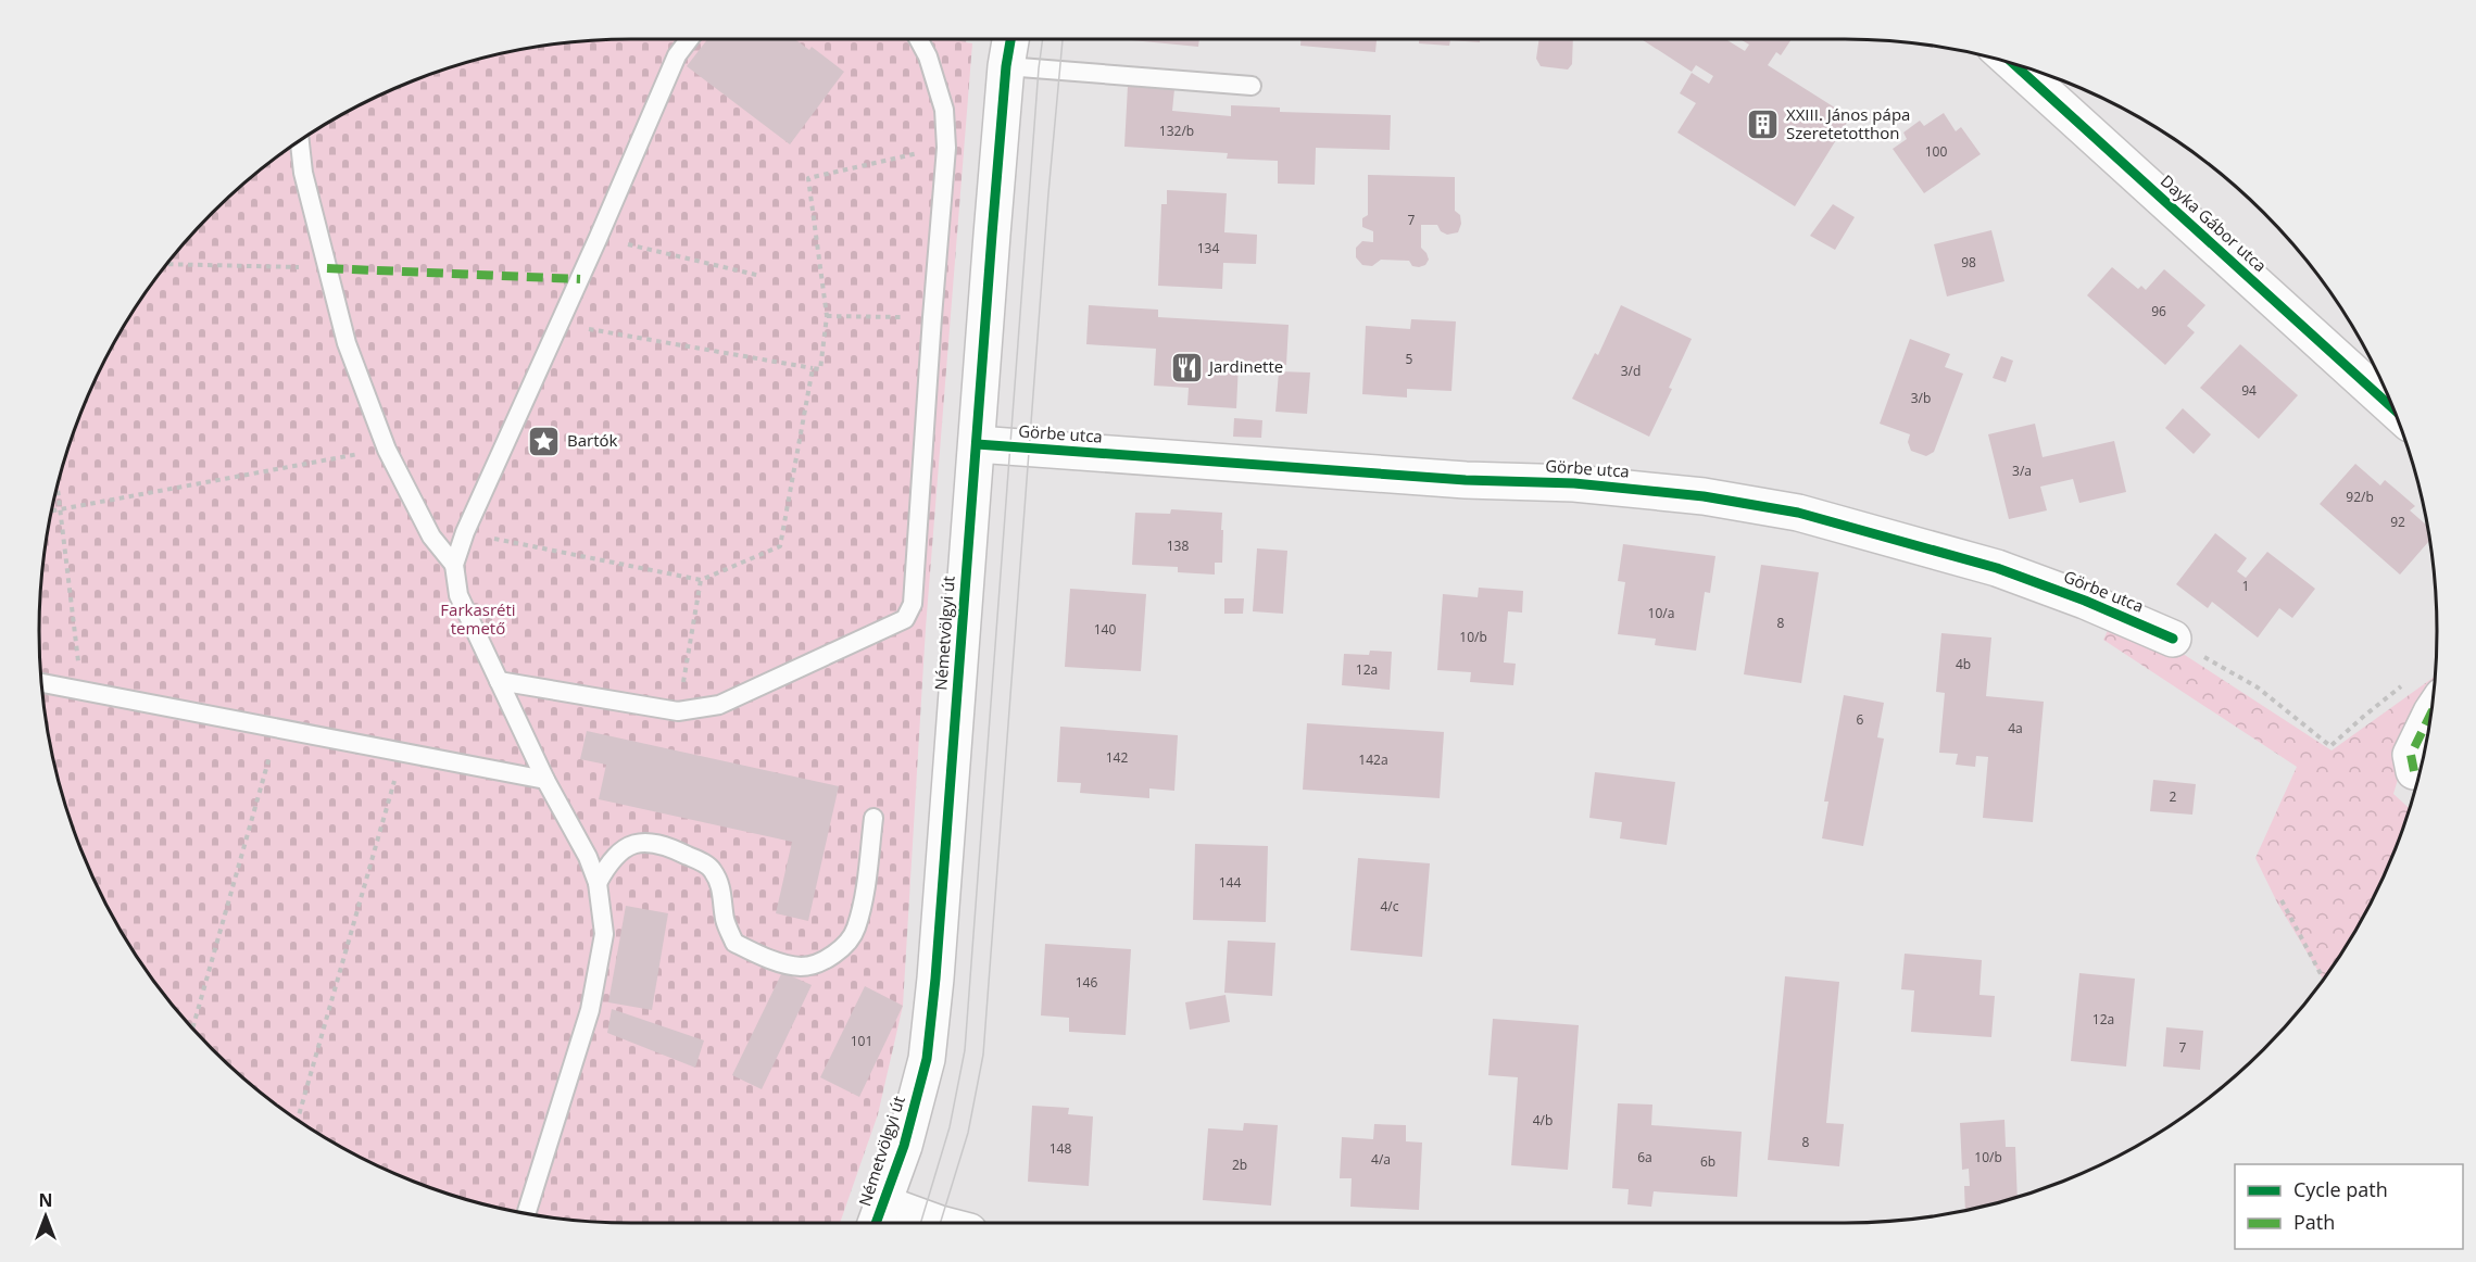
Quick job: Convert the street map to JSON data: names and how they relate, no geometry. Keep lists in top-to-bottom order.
{
  "streets": {
    "street": ["Dayka Gábor utca", "Görbe utca", "Németvölgyi út"]
  },
  "crossings": [
    ["Görbe utca", "Németvölgyi út"]
  ],
  "parks": ["Farkasréti temető"],
  "places": {
    "building": ["XXIII. János pápa Szeretetotthon"],
    "restaurant": ["Jardinette"],
    "place": ["Bartók"]
  },
  "house_numbers": [
    "132/b",
    "100",
    "7",
    "134",
    "98",
    "96",
    "5",
    "3/d",
    "94",
    "3/b",
    "3/a",
    "92/b",
    "92",
    "138",
    "1",
    "10/a",
    "8",
    "140",
    "10/b",
    "4b",
    "12a",
    "6",
    "4a",
    "142",
    "142a",
    "2",
    "144",
    "4/c",
    "146",
    "12a",
    "101",
    "7",
    "4/b",
    "8",
    "148",
    "6a",
    "10/b",
    "4/a",
    "6b",
    "2b"
  ],
  "legend": ["Cycle path", "Path"],
  "north": "top"
}
